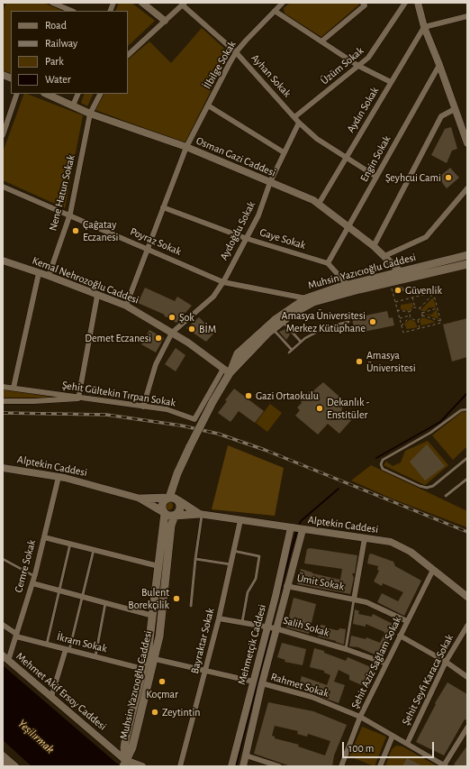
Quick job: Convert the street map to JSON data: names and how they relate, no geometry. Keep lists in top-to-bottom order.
{
  "streets": {
    "main road": ["Muhsin Yazıcıoğlu Caddesi"],
    "street": [
      "İlbilge Sokak",
      "Üzüm Sokak",
      "Ayhan Sokak",
      "Aydın Sokak",
      "Osman Gazi Caddesi",
      "Engin Sokak",
      "Nene Hatun Sokak",
      "Aydoğdu Sokak",
      "Gaye Sokak",
      "Poyraz Sokak",
      "Kemal Nehrozoğlu Caddesi",
      "Şehit Gültekin Tırpan Sokak",
      "Alptekin Caddesi",
      "Cemre Sokak",
      "Ümit Sokak",
      "Salih Sokak",
      "Bayraktar Sokak",
      "İkram Sokak",
      "Mehmetçik Caddesi",
      "Şehit Aziz Sağlam Sokak",
      "Şehit Seyfi Karaca Sokak",
      "Rahmet Sokak",
      "Mehmet Akif Ersoy Caddesi"
    ]
  },
  "crossings": [
    ["İlbilge Sokak", "Ayhan Sokak"],
    ["İlbilge Sokak", "Osman Gazi Caddesi"],
    ["İlbilge Sokak", "Gaye Sokak"],
    ["İlbilge Sokak", "Poyraz Sokak"],
    ["İlbilge Sokak", "Kemal Nehrozoğlu Caddesi"],
    ["Üzüm Sokak", "Ayhan Sokak"],
    ["Ayhan Sokak", "Aydın Sokak"],
    ["Ayhan Sokak", "Engin Sokak"],
    ["Ayhan Sokak", "Aydoğdu Sokak"],
    ["Aydın Sokak", "Osman Gazi Caddesi"],
    ["Osman Gazi Caddesi", "Engin Sokak"],
    ["Osman Gazi Caddesi", "Nene Hatun Sokak"],
    ["Osman Gazi Caddesi", "Aydoğdu Sokak"],
    ["Osman Gazi Caddesi", "Muhsin Yazıcıoğlu Caddesi"],
    ["Engin Sokak", "Gaye Sokak"],
    ["Nene Hatun Sokak", "Poyraz Sokak"],
    ["Nene Hatun Sokak", "Kemal Nehrozoğlu Caddesi"],
    ["Aydoğdu Sokak", "Gaye Sokak"],
    ["Aydoğdu Sokak", "Poyraz Sokak"],
    ["Aydoğdu Sokak", "Kemal Nehrozoğlu Caddesi"],
    ["Poyraz Sokak", "Muhsin Yazıcıoğlu Caddesi"],
    ["Muhsin Yazıcıoğlu Caddesi", "Kemal Nehrozoğlu Caddesi"],
    ["Muhsin Yazıcıoğlu Caddesi", "Şehit Gültekin Tırpan Sokak"],
    ["Muhsin Yazıcıoğlu Caddesi", "İkram Sokak"],
    ["Muhsin Yazıcıoğlu Caddesi", "Mehmet Akif Ersoy Caddesi"],
    ["Kemal Nehrozoğlu Caddesi", "Şehit Gültekin Tırpan Sokak"],
    ["Alptekin Caddesi", "Cemre Sokak"],
    ["Alptekin Caddesi", "Ümit Sokak"],
    ["Alptekin Caddesi", "Bayraktar Sokak"],
    ["Alptekin Caddesi", "Mehmetçik Caddesi"],
    ["Alptekin Caddesi", "Şehit Aziz Sağlam Sokak"],
    ["Cemre Sokak", "İkram Sokak"],
    ["Cemre Sokak", "Mehmet Akif Ersoy Caddesi"],
    ["Ümit Sokak", "Mehmetçik Caddesi"],
    ["Salih Sokak", "Bayraktar Sokak"],
    ["Salih Sokak", "Mehmetçik Caddesi"],
    ["Salih Sokak", "Şehit Aziz Sağlam Sokak"],
    ["Mehmetçik Caddesi", "Rahmet Sokak"],
    ["Şehit Aziz Sağlam Sokak", "Rahmet Sokak"],
    ["Şehit Seyfi Karaca Sokak", "Rahmet Sokak"]
  ],
  "water": ["Yeşilırmak"],
  "places": [
    "Şeyhcui Cami",
    "Çağatay Eczanesi",
    "Güvenlik",
    "Şok",
    "Amasya Üniversitesi Merkez Kütüphane",
    "BİM",
    "Demet Eczanesi",
    "Amasya Üniversitesi",
    "Gazi Ortaokulu",
    "Dekanlık - Enstitüler",
    "Bulent Borekçilik",
    "Koçmar",
    "Zeytintin"
  ],
  "legend": [
    "Road",
    "Railway",
    "Park",
    "Water"
  ],
  "scale_bar": "100 m"
}
